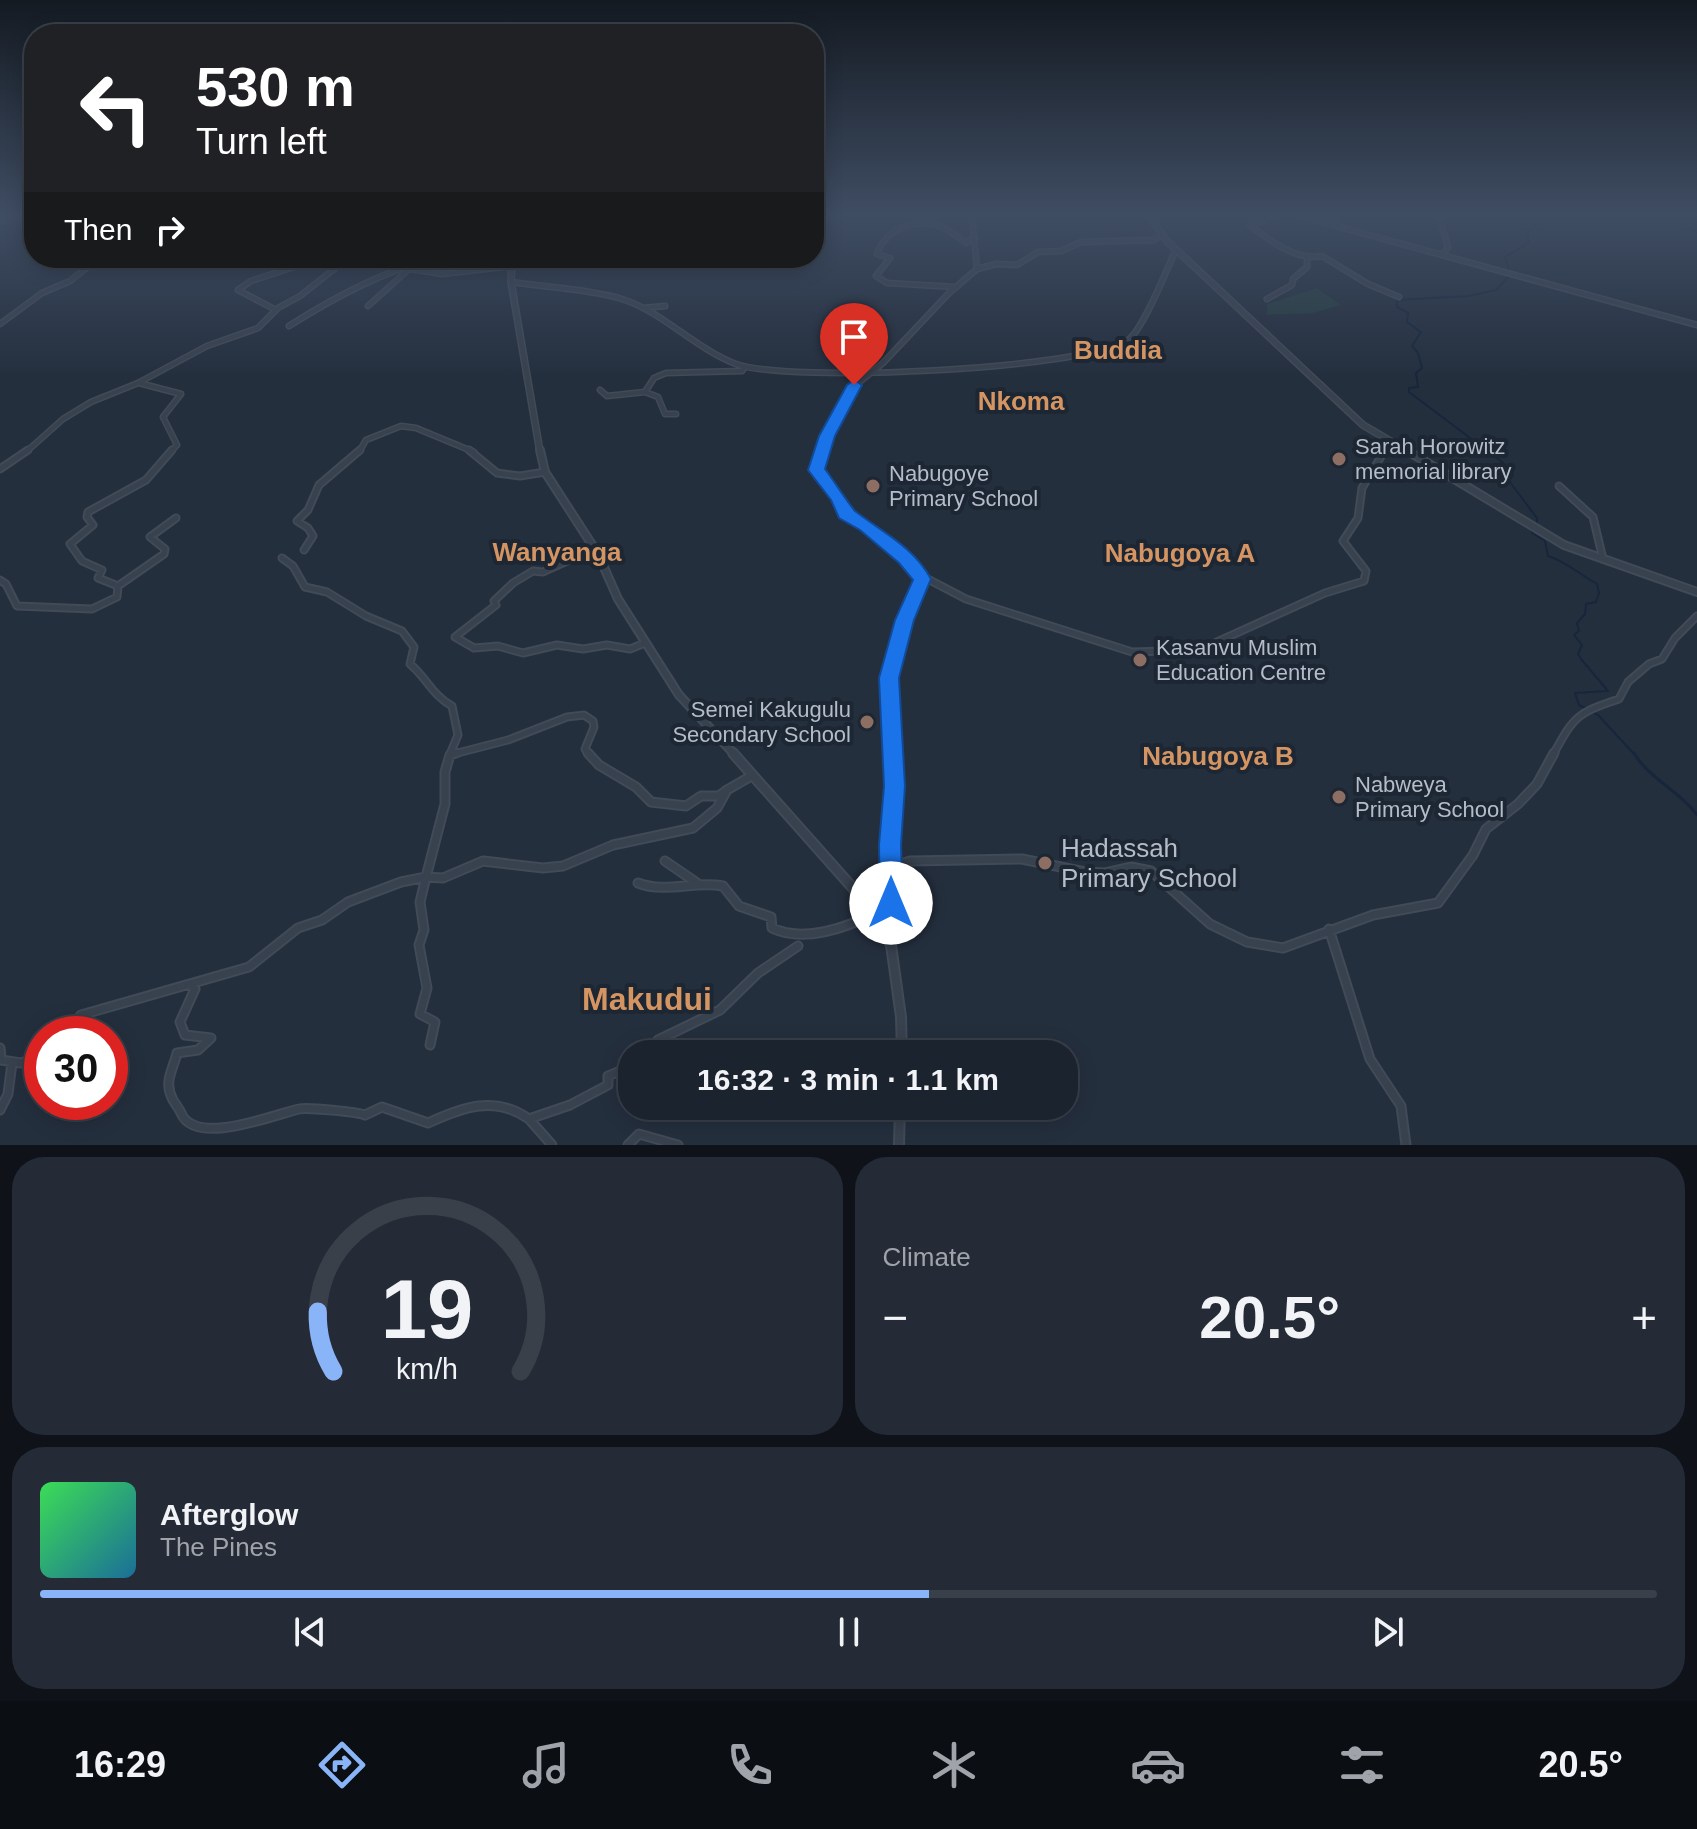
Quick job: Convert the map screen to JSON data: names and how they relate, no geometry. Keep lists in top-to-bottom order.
{
  "districts": [
    "Buddia",
    "Nkoma",
    "Wanyanga",
    "Nabugoya A",
    "Nabugoya B",
    "Makudui"
  ],
  "places": [
    "Sarah Horowitz memorial library",
    "Nabugoye Primary School",
    "Kasanvu Muslim Education Centre",
    "Semei Kakugulu Secondary School",
    "Nabweya Primary School",
    "Hadassah Primary School"
  ],
  "page": {
    "turn": ["530 m", "Turn left"],
    "then": "Then",
    "limit": "30",
    "trip": "16:32 · 3 min · 1.1 km",
    "tile": "Climate",
    "heat": ["−", "20.5°", "+"],
    "song": ["Afterglow", "The Pines"],
    "tabs": ["16:29", "20.5°"],
    "gauge": ["19", "km/h"]
  }
}
